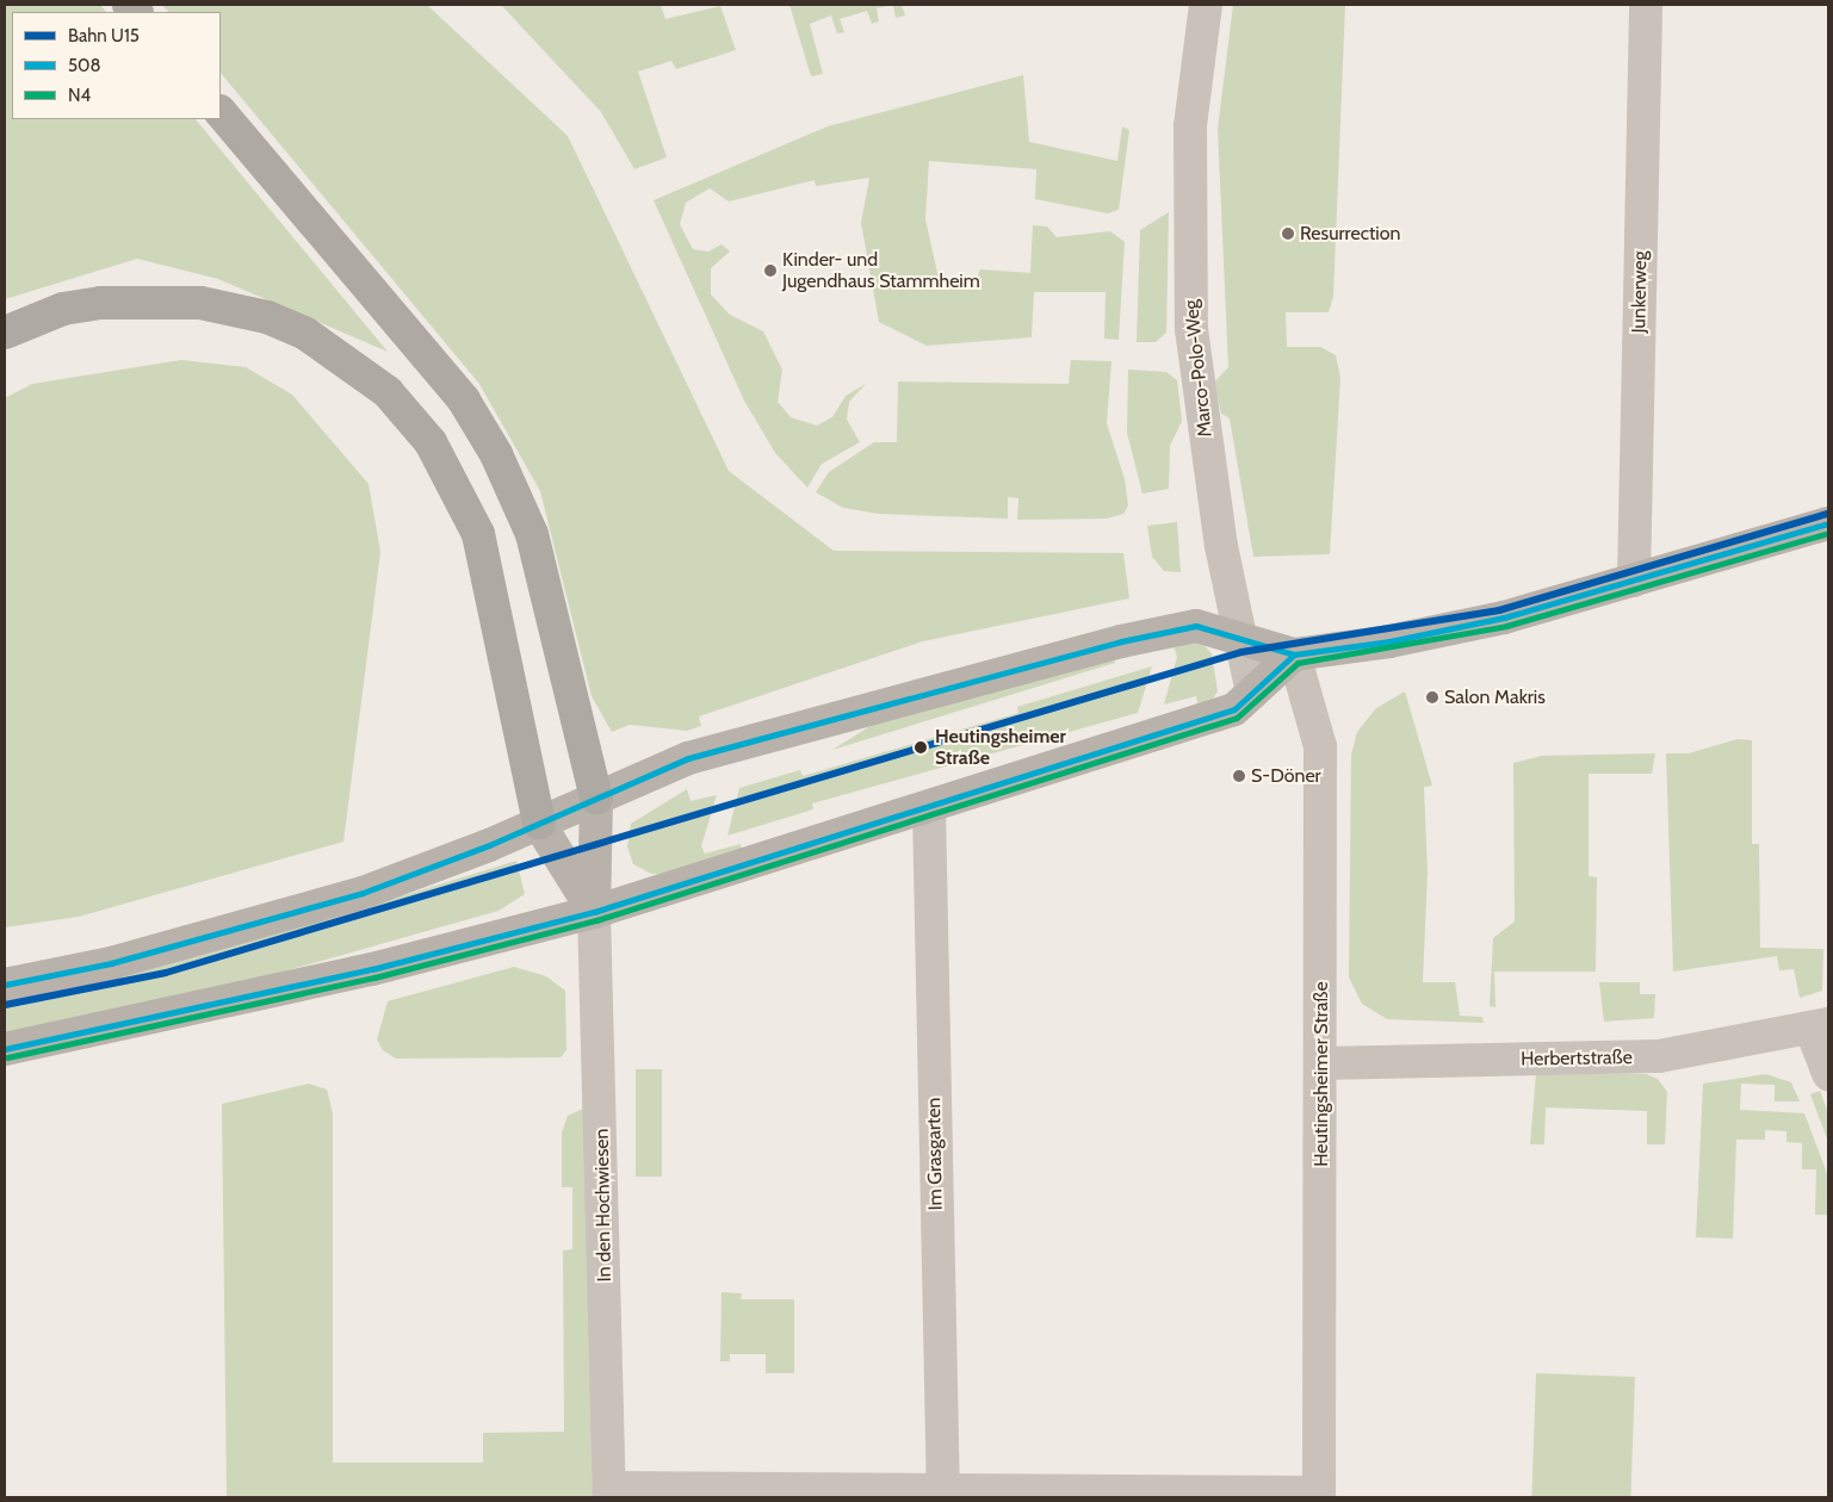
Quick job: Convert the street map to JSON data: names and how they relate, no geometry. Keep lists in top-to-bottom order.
{
  "streets": {
    "street": [
      "Junkerweg",
      "Marco-Polo-Weg",
      "Herbertstraße",
      "Heutingsheimer Straße",
      "Im Grasgarten",
      "In den Hochwiesen"
    ]
  },
  "crossings": [
    ["Herbertstraße", "Heutingsheimer Straße"]
  ],
  "places": [
    "Resurrection",
    "Kinder- und Jugendhaus Stammheim",
    "Salon Makris",
    "Heutingsheimer Straße",
    "S-Döner"
  ],
  "lines": ["rail line U15", "transit line 508", "transit line N4"],
  "legend": ["Bahn U15", "508", "N4"]
}
